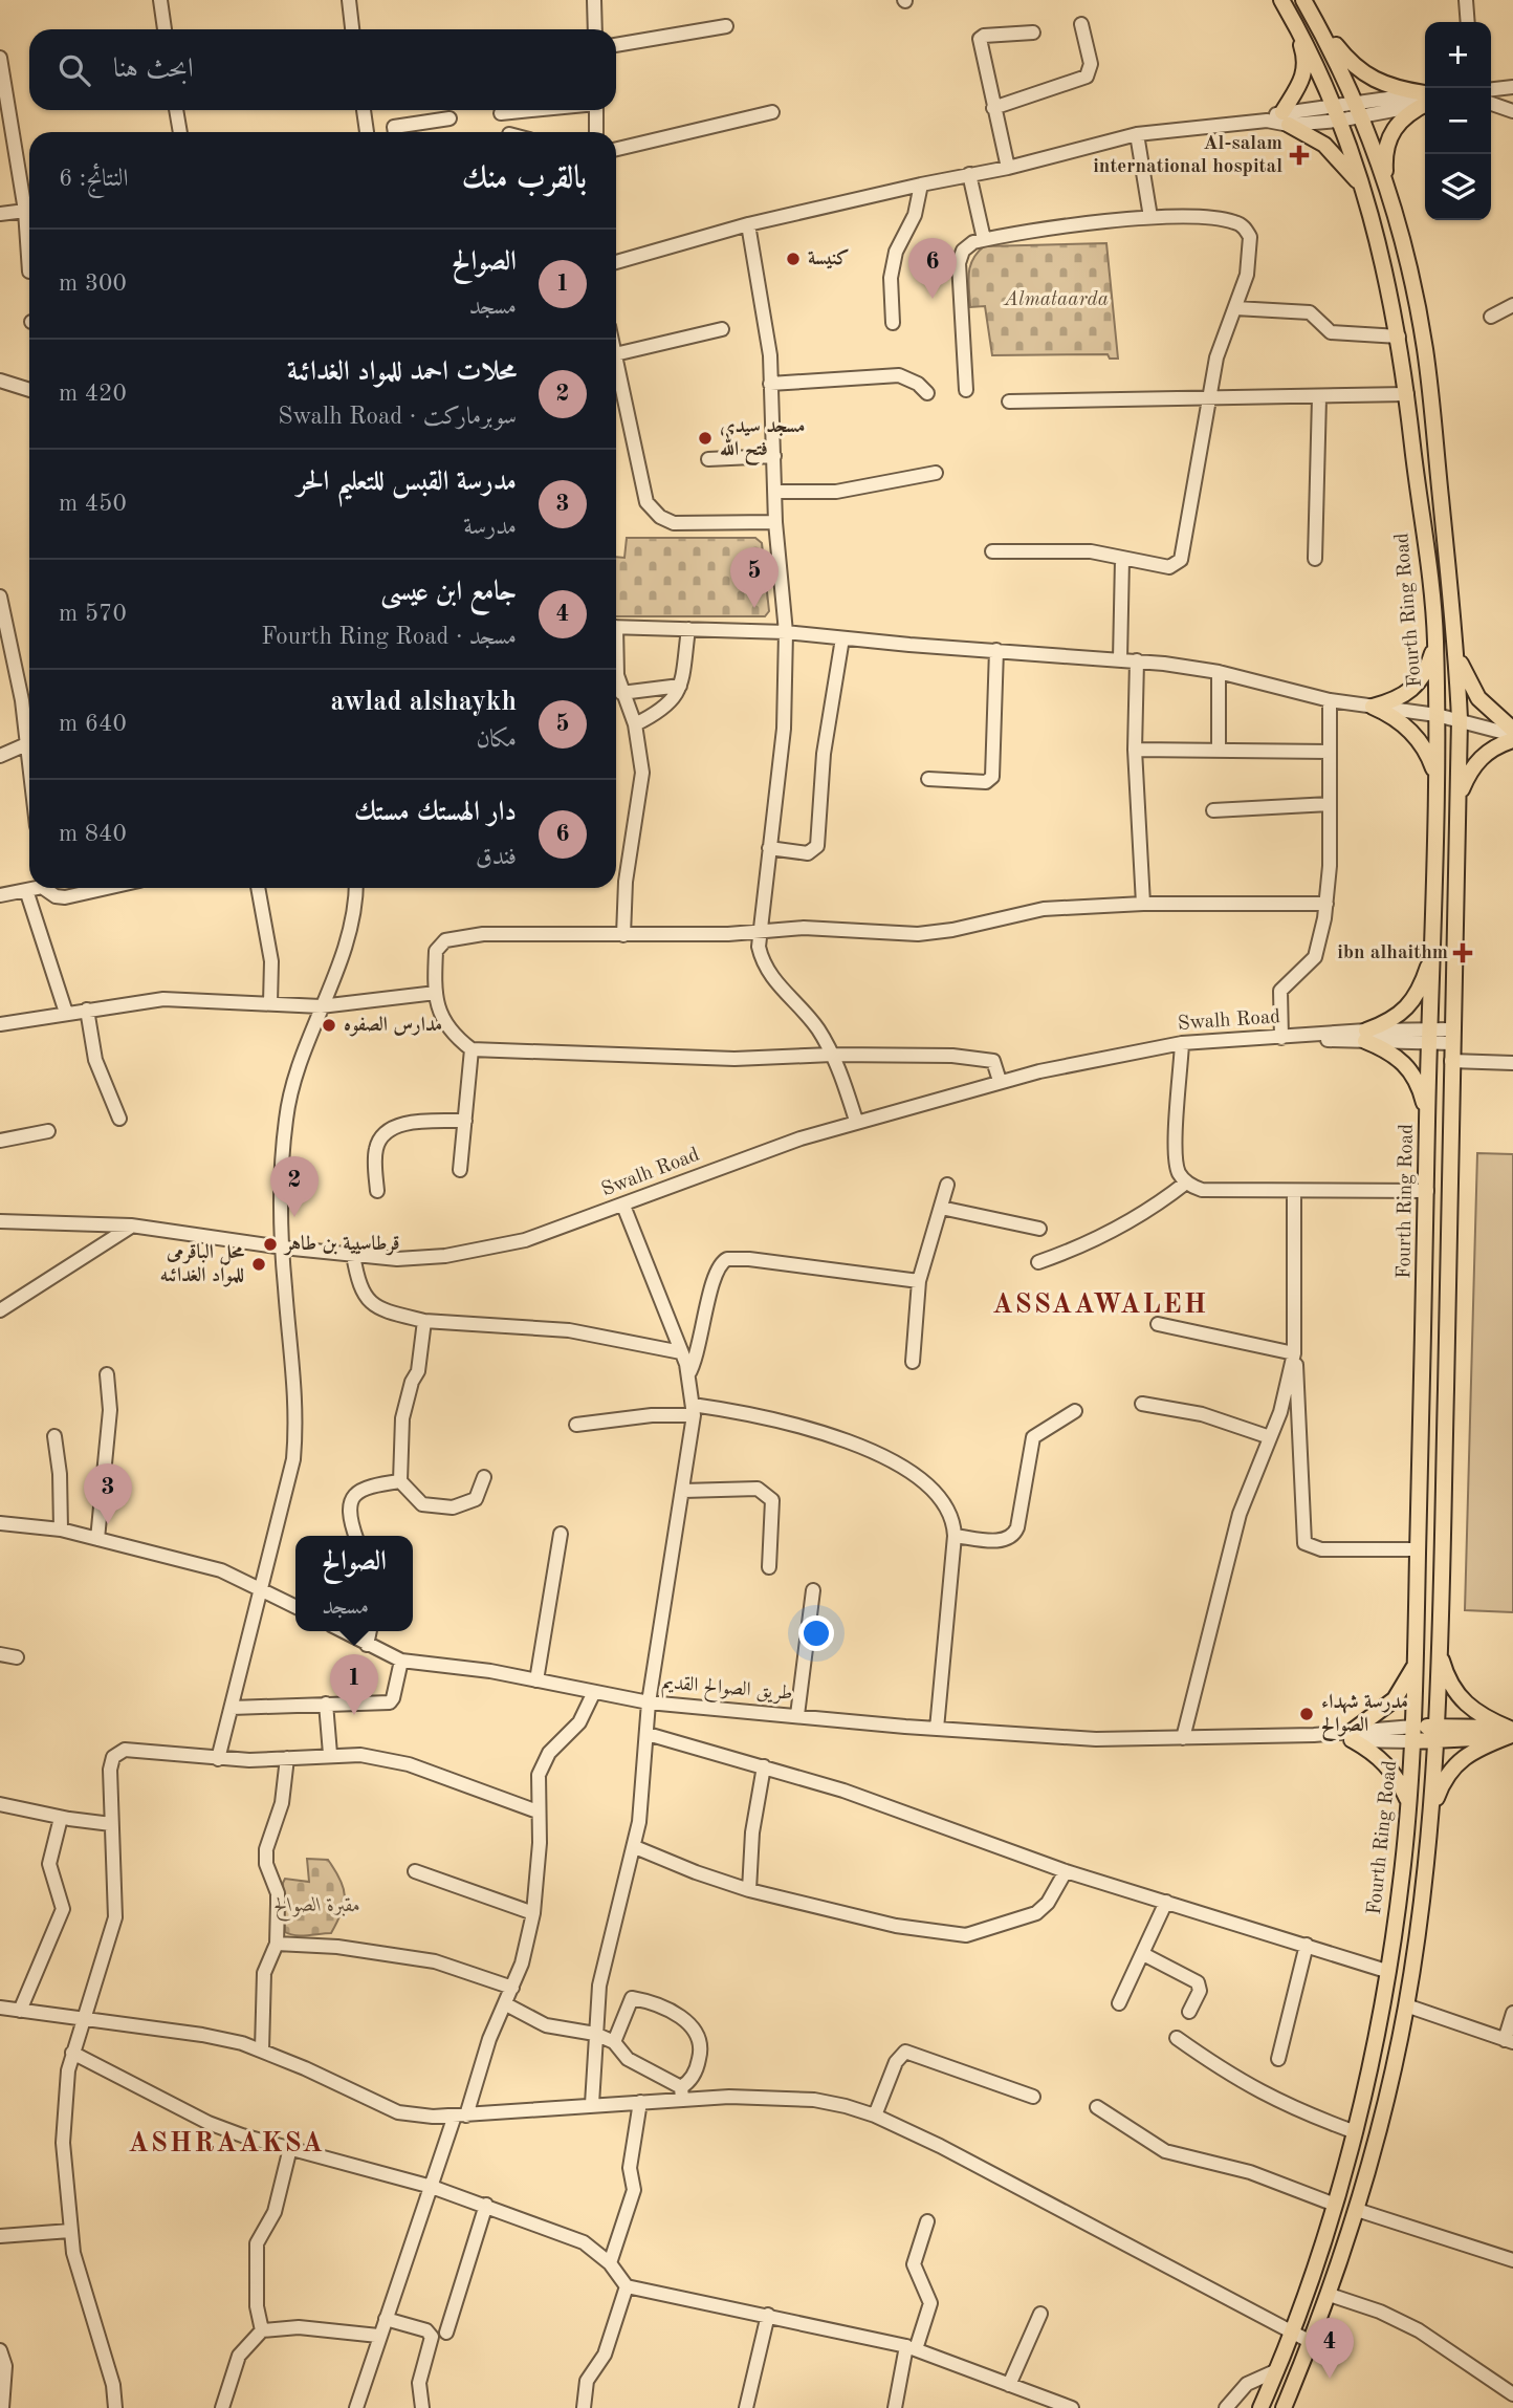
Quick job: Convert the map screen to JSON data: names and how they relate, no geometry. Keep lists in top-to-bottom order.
{
  "streets": {
    "main road": ["Fourth Ring Road", "طريق الصوالح القديم"],
    "street": ["Swalh Road"]
  },
  "crossings": [
    ["Fourth Ring Road", "Swalh Road"],
    ["Fourth Ring Road", "طريق الصوالح القديم"],
    ["Swalh Road", "طريق الصوالح القديم"]
  ],
  "districts": ["ASSAAWALEH", "ASHRAAKSA"],
  "parks": ["Almataarda", "مقبرة الصوالح"],
  "places": {
    "health": ["Al-salam international hospital", "ibn alhaithm"],
    "other": [
      "كنيسة",
      "مسجد سيدي فتح الله",
      "مدارس الصفوه",
      "قرطاسيية بن طاهر",
      "محل الباقرمى للمواد الغدائىه",
      "مدرسة شهداء الصوالح"
    ]
  },
  "page": {
    "map_buttons": ["+", "−"],
    "search": "ابحث هنا",
    "heading": ["بالقرب منك", "النتائج: 6"],
    "list": [
      {
        "mark": "1",
        "name": "الصوالح",
        "note": "مسجد",
        "value": "300 m"
      },
      {
        "mark": "2",
        "name": "محلات احمد للمواد الغدائىة",
        "note": "سوبرماركت · Swalh Road",
        "value": "420 m"
      },
      {
        "mark": "3",
        "name": "مدرسة القبس للتعليم الحر",
        "note": "مدرسة",
        "value": "450 m"
      },
      {
        "mark": "4",
        "name": "جامع ابن عيسى",
        "note": "مسجد · Fourth Ring Road",
        "value": "570 m"
      },
      {
        "mark": "5",
        "name": "awlad alshaykh",
        "note": "مكان",
        "value": "640 m"
      },
      {
        "mark": "6",
        "name": "دار الهستك مستك",
        "note": "فندق",
        "value": "840 m"
      }
    ],
    "pins": [
      "6",
      "5",
      "2",
      "3",
      "1",
      "4"
    ],
    "popup": ["الصوالح", "مسجد"]
  }
}
